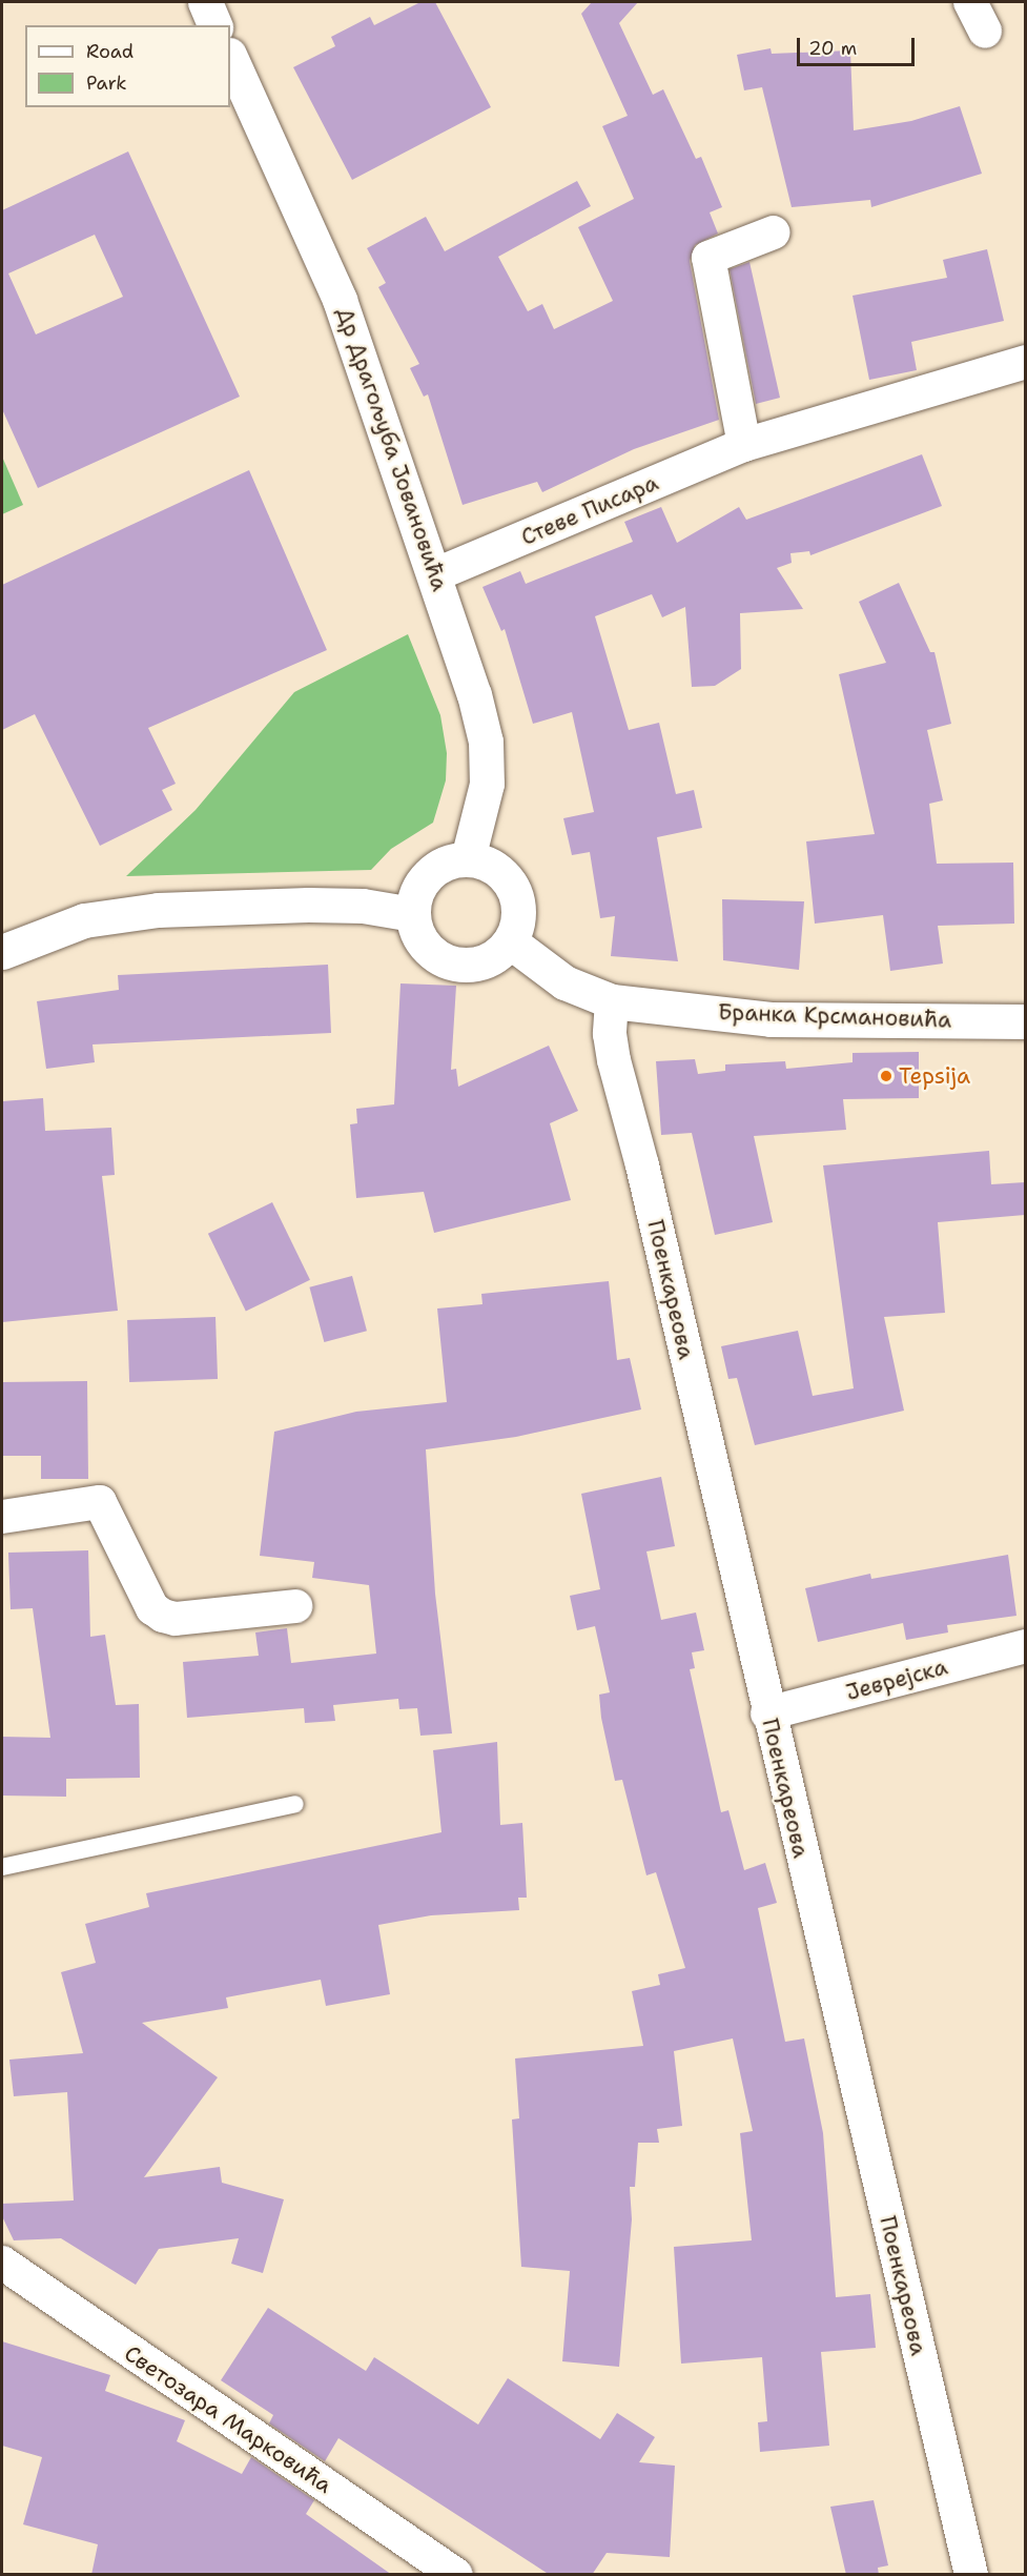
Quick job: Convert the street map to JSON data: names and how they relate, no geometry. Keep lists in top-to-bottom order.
{
  "streets": {
    "street": [
      "Др Драгољуба Јовановића",
      "Стеве Писара",
      "Бранка Крсмановића",
      "Поенкареова",
      "Јеврејска",
      "Светозара Марковића"
    ]
  },
  "crossings": [
    ["Др Драгољуба Јовановића", "Стеве Писара"],
    ["Др Драгољуба Јовановића", "Бранка Крсмановића"],
    ["Бранка Крсмановића", "Поенкареова"],
    ["Поенкареова", "Јеврејска"]
  ],
  "places": ["Tepsija"],
  "legend": ["Road", "Park"],
  "scale_bar": "20 m"
}
